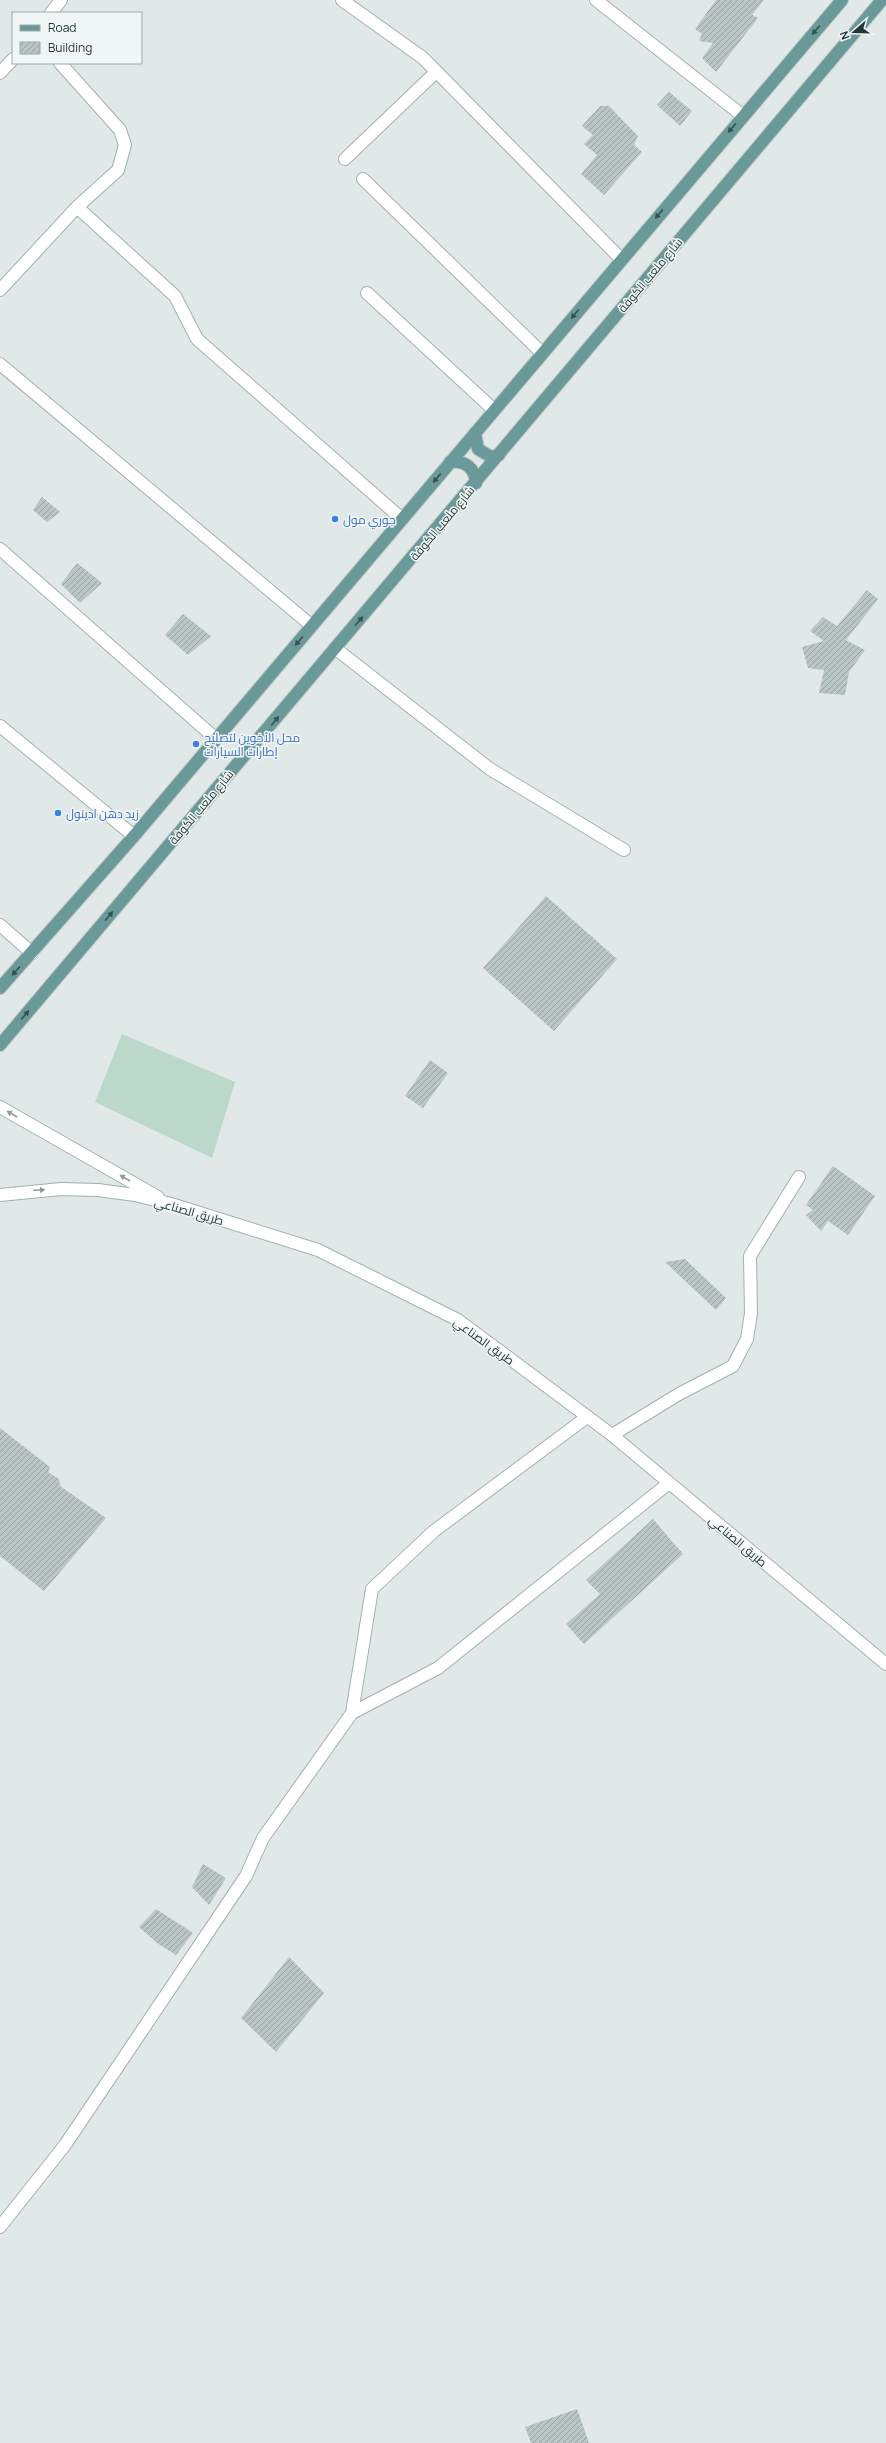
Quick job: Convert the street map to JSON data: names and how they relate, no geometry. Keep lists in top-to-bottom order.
{
  "streets": {
    "main road": ["شارع ملعب الكوفة"],
    "street": ["طريق الصناعي"]
  },
  "places": ["جوري مول", "محل الأخوين لتصليح إطارات السيارات", "زيد دهن ادينول"],
  "legend": ["Road", "Building"],
  "north": "left"
}
